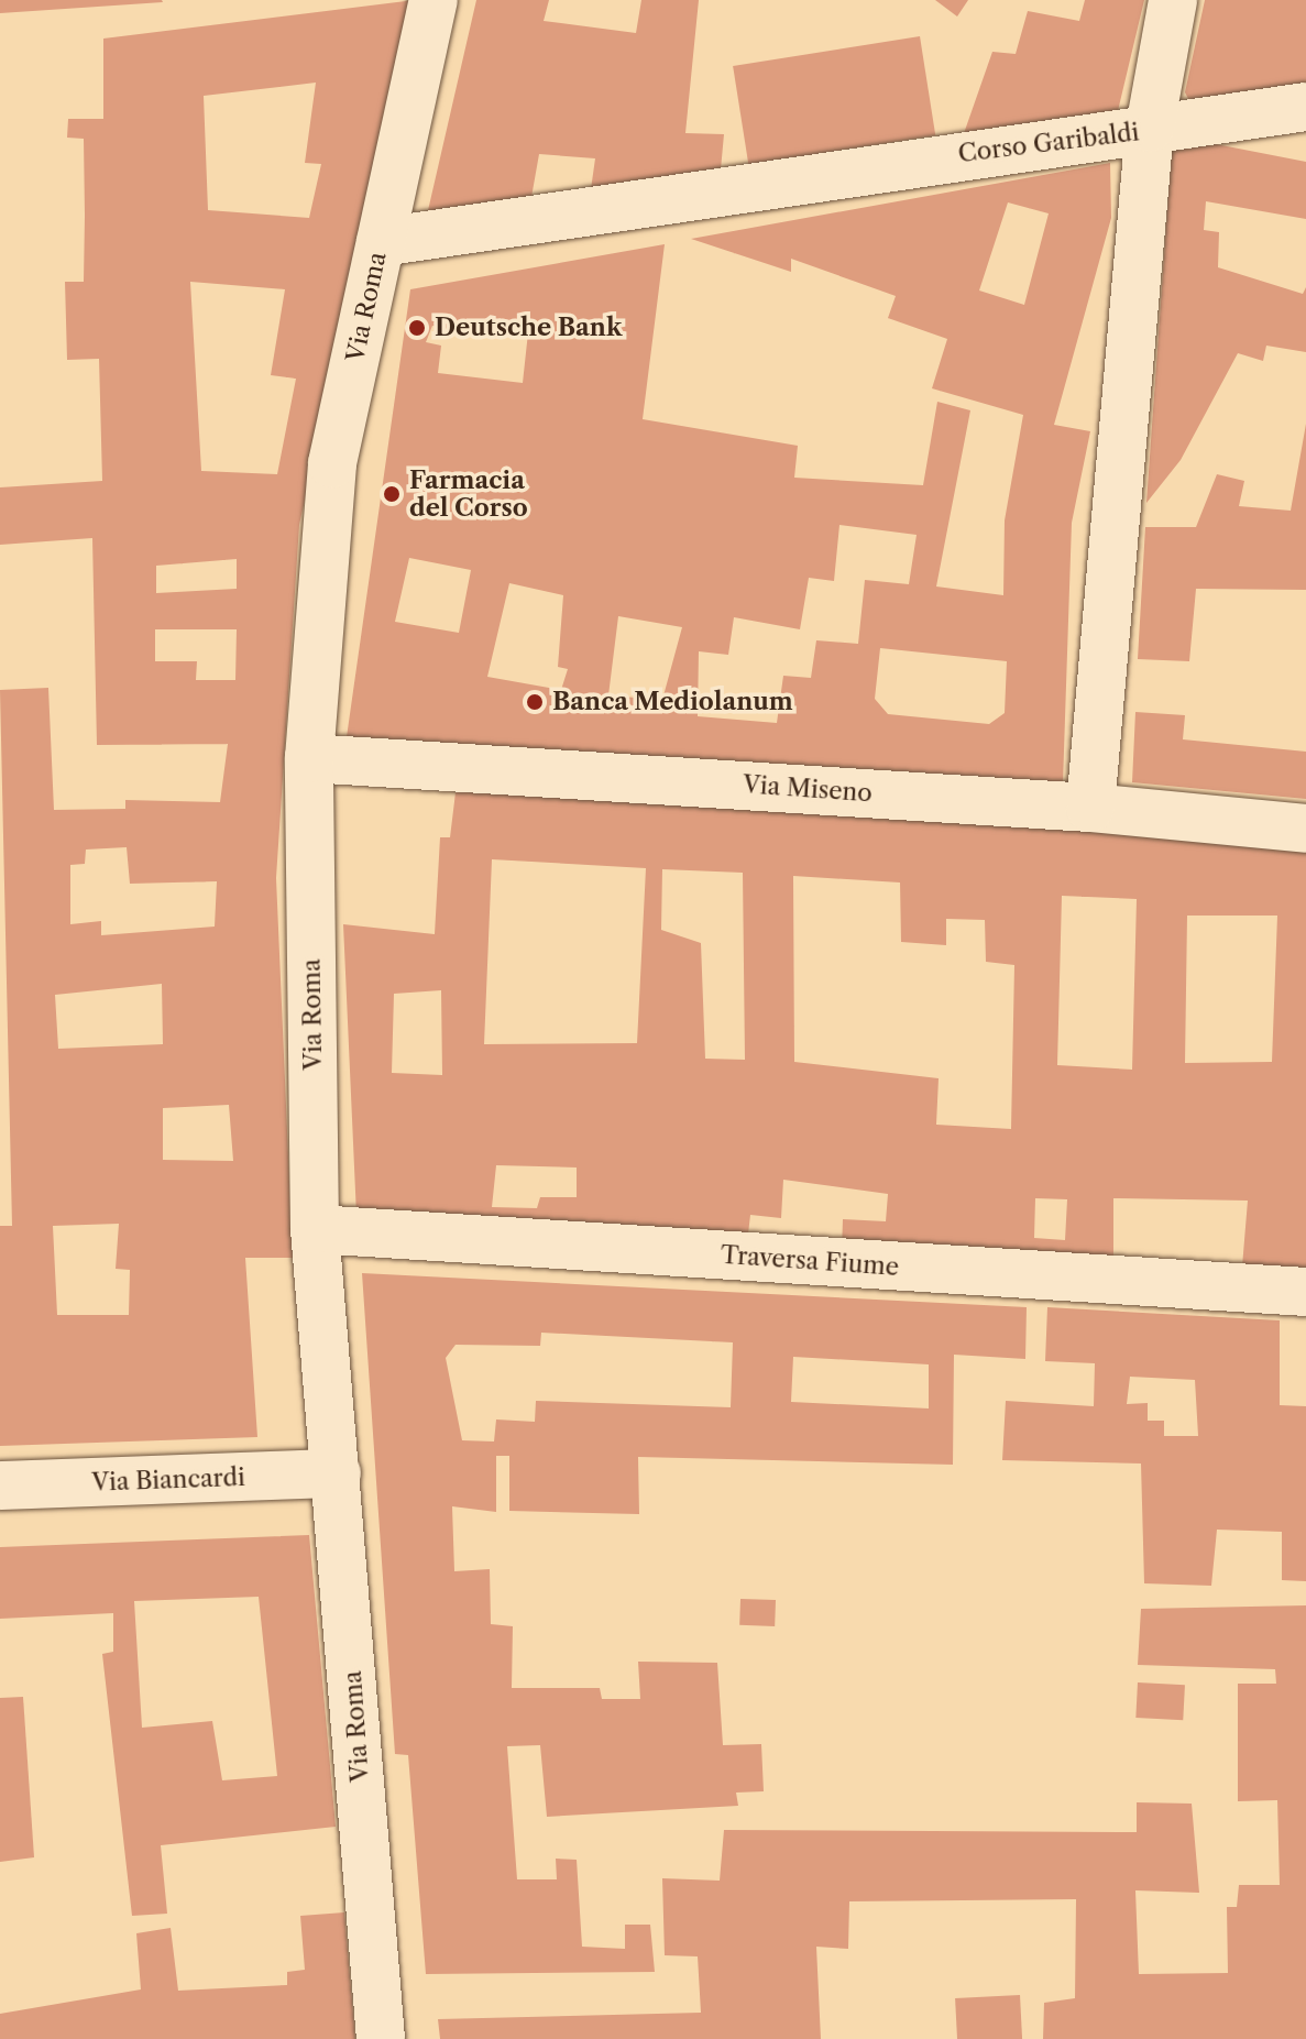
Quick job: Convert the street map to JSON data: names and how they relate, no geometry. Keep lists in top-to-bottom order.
{
  "streets": {
    "street": [
      "Corso Garibaldi",
      "Via Roma",
      "Via Miseno",
      "Traversa Fiume",
      "Via Biancardi"
    ]
  },
  "crossings": [
    ["Corso Garibaldi", "Via Roma"],
    ["Corso Garibaldi", "Via Miseno"],
    ["Via Roma", "Via Miseno"],
    ["Via Roma", "Traversa Fiume"],
    ["Via Roma", "Via Biancardi"]
  ],
  "places": ["Deutsche Bank", "Farmacia del Corso", "Banca Mediolanum"]
}
